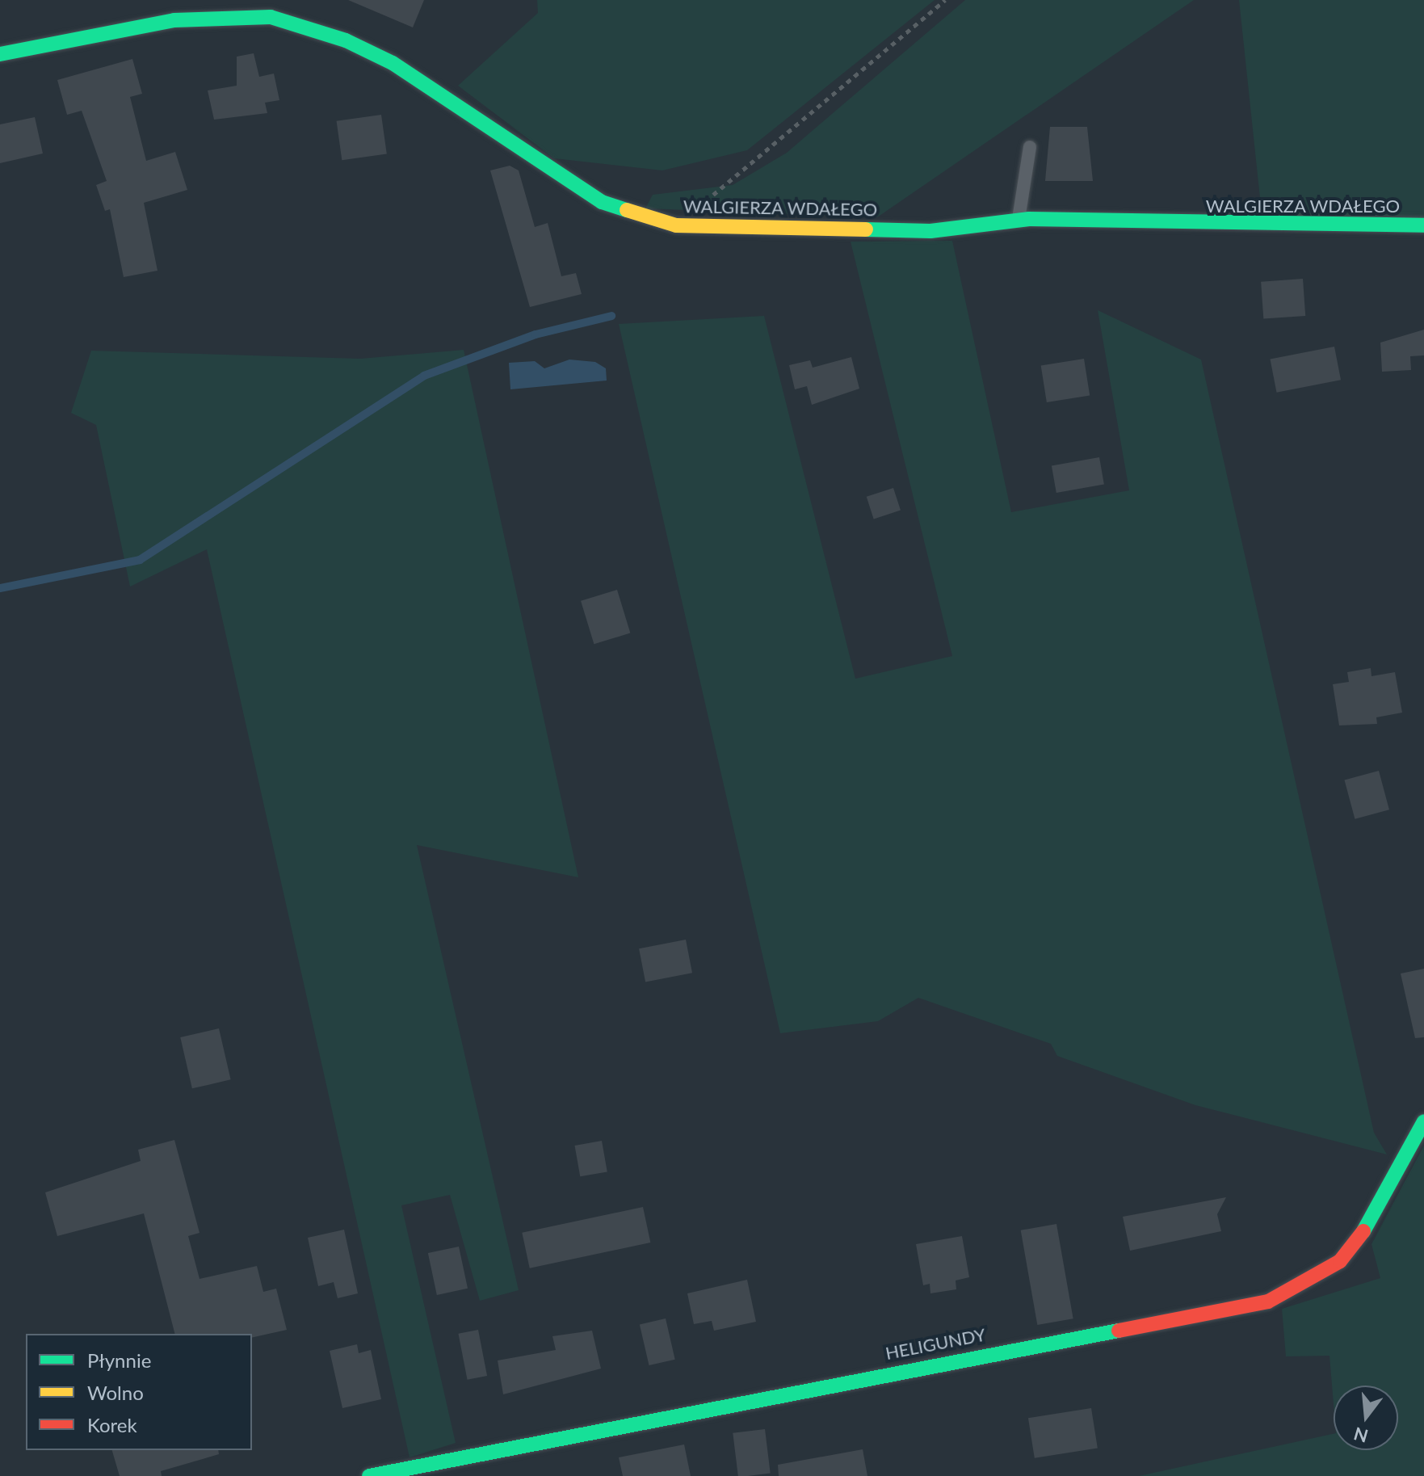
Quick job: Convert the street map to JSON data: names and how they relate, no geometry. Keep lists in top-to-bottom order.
{
  "streets": {
    "street": ["WALGIERZA WDAŁEGO", "HELIGUNDY"]
  },
  "legend": ["Płynnie", "Wolno", "Korek"],
  "north": "bottom"
}
